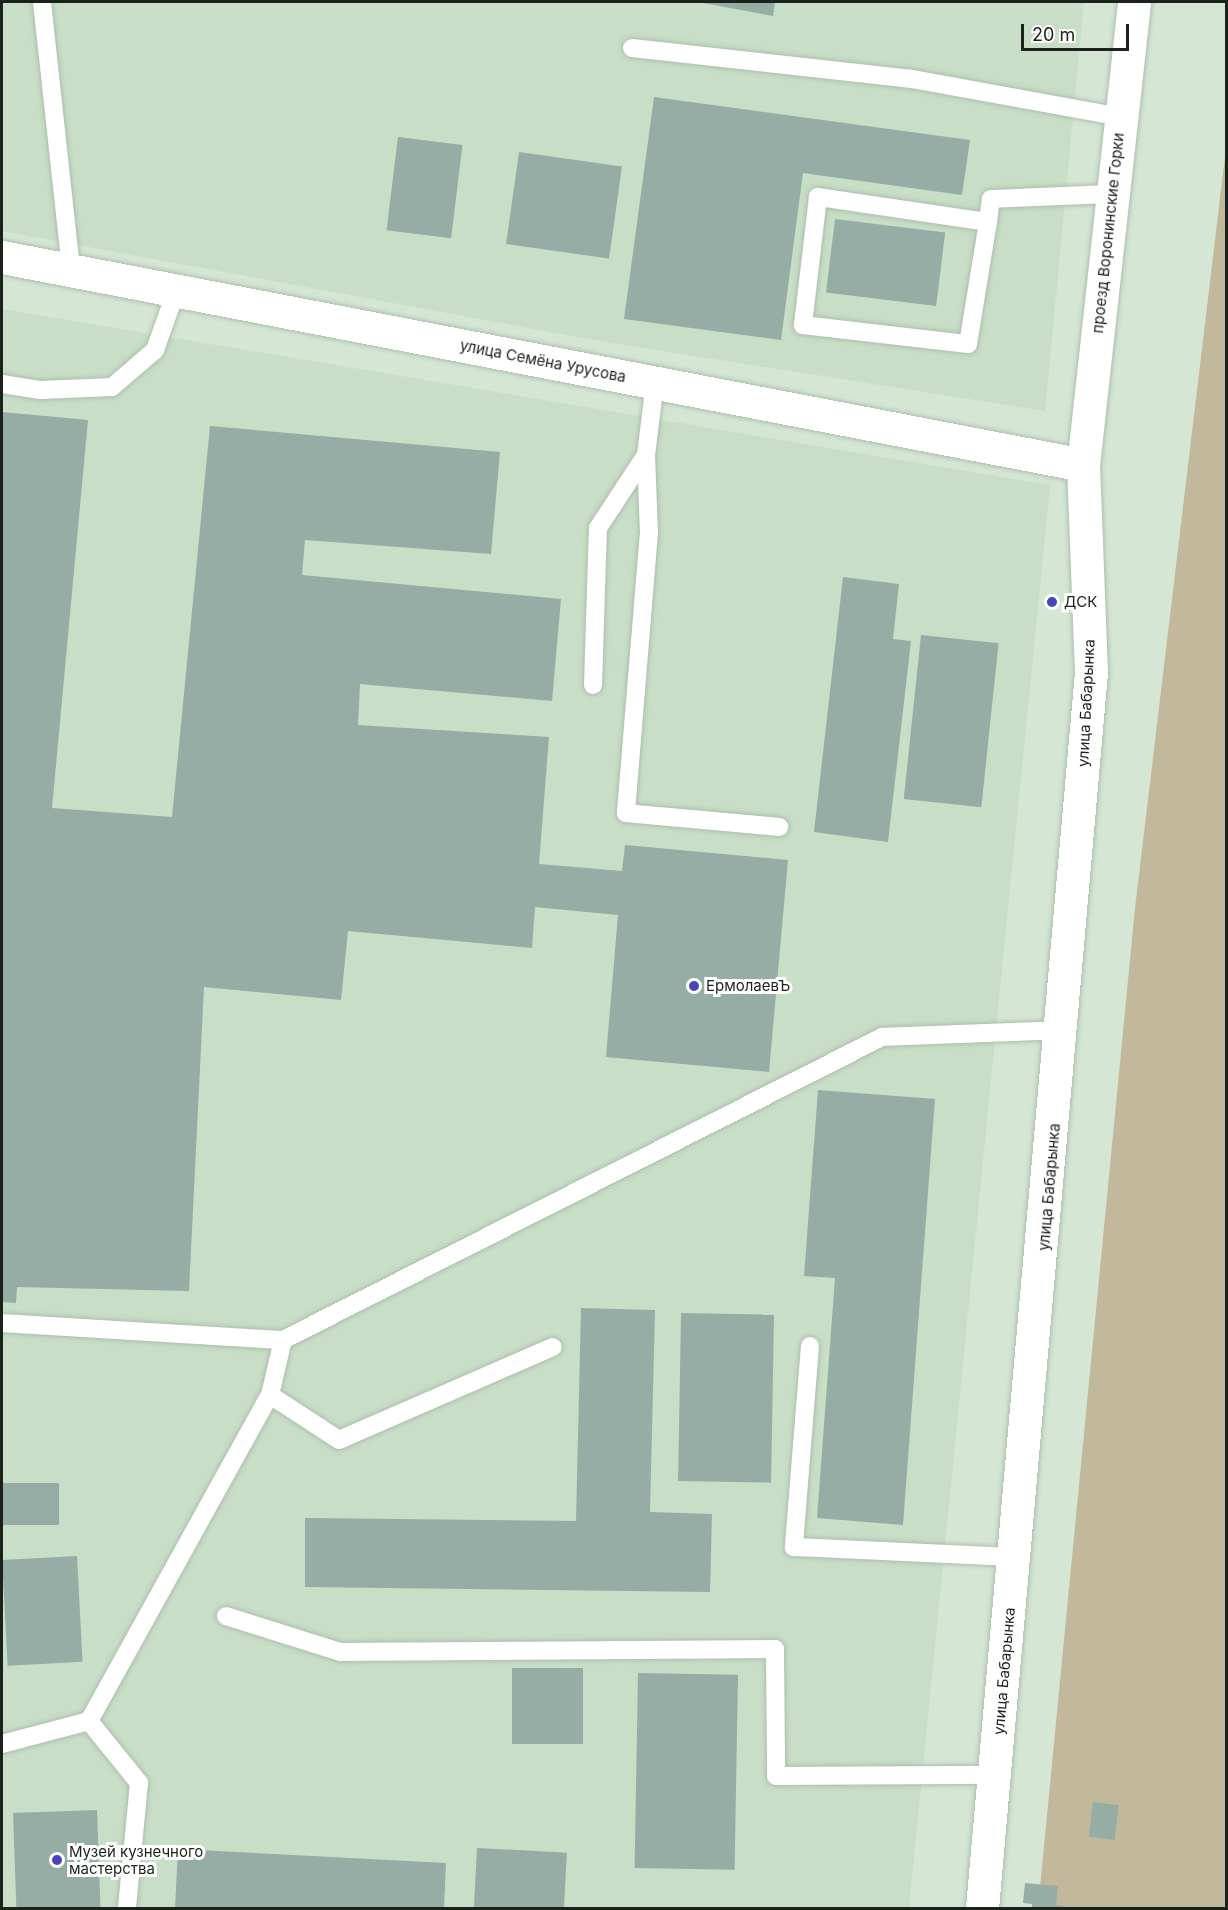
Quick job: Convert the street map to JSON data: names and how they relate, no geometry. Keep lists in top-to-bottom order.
{
  "streets": {
    "street": ["проезд Воронинские Горки", "улица Семёна Урусова", "улица Бабарынка"]
  },
  "crossings": [
    ["проезд Воронинские Горки", "улица Семёна Урусова"],
    ["проезд Воронинские Горки", "улица Бабарынка"],
    ["улица Семёна Урусова", "улица Бабарынка"]
  ],
  "places": ["ДСК", "ЕрмолаевЪ", "Музей кузнечного мастерства"],
  "scale_bar": "20 m"
}
